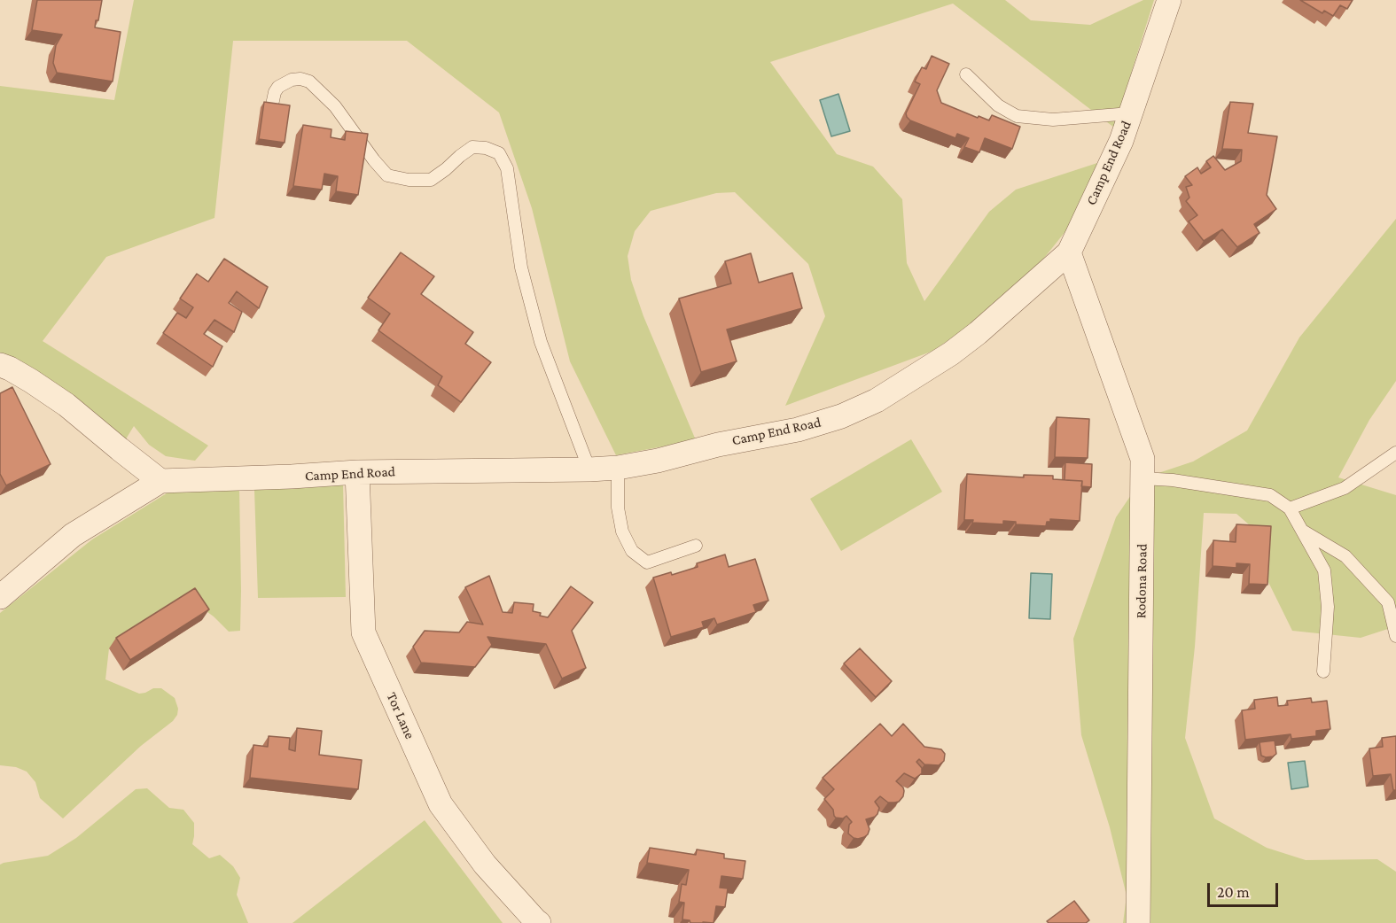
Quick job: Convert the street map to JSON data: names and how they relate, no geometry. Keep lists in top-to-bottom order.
{
  "streets": {
    "street": ["Camp End Road", "Rodona Road", "Tor Lane"]
  },
  "crossings": [
    ["Camp End Road", "Rodona Road"],
    ["Camp End Road", "Tor Lane"]
  ],
  "scale_bar": "20 m"
}
